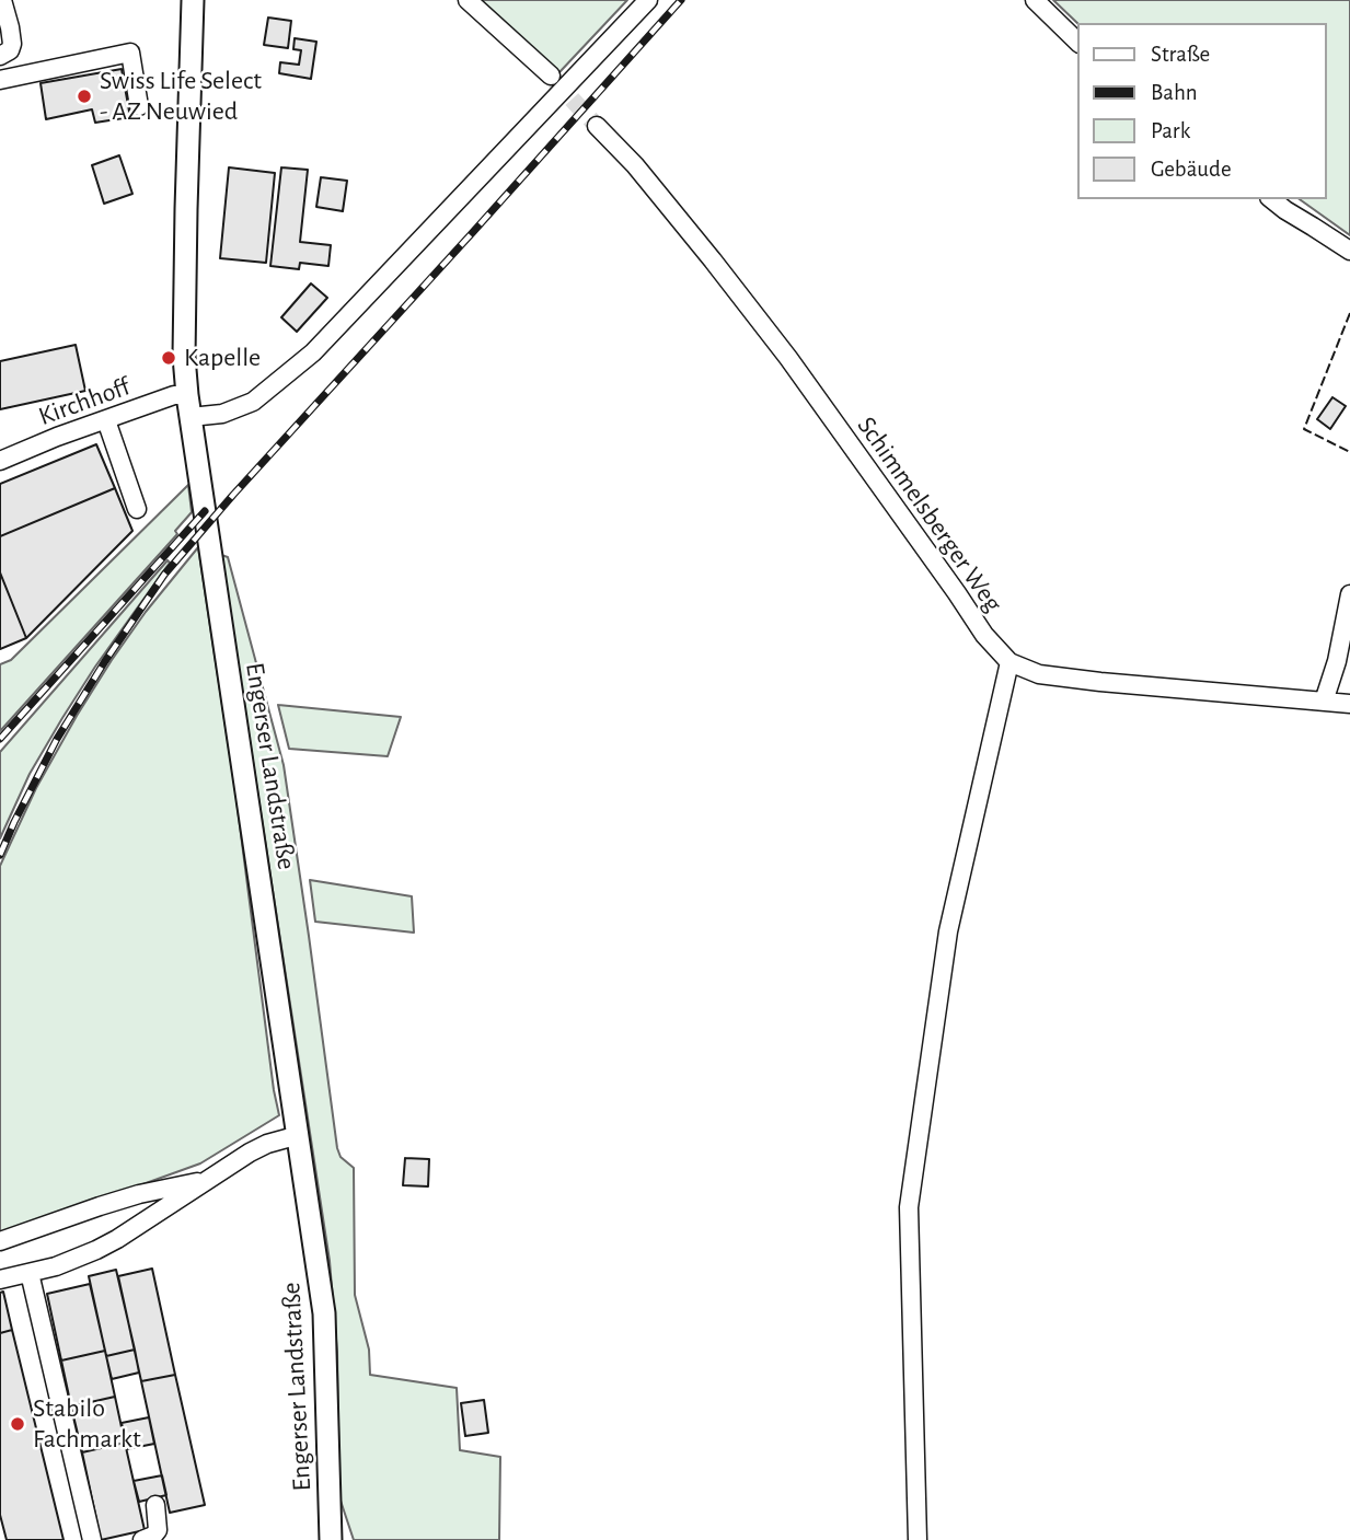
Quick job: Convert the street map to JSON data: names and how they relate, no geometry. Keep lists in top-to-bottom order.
{
  "streets": {
    "main road": ["Engerser Landstraße"],
    "street": ["Kirchhoff", "Schimmelsberger Weg"]
  },
  "crossings": [
    ["Kirchhoff", "Engerser Landstraße"]
  ],
  "places": ["Swiss Life Select - AZ Neuwied", "Kapelle", "Stabilo Fachmarkt"],
  "legend": [
    "Straße",
    "Bahn",
    "Park",
    "Gebäude"
  ]
}
